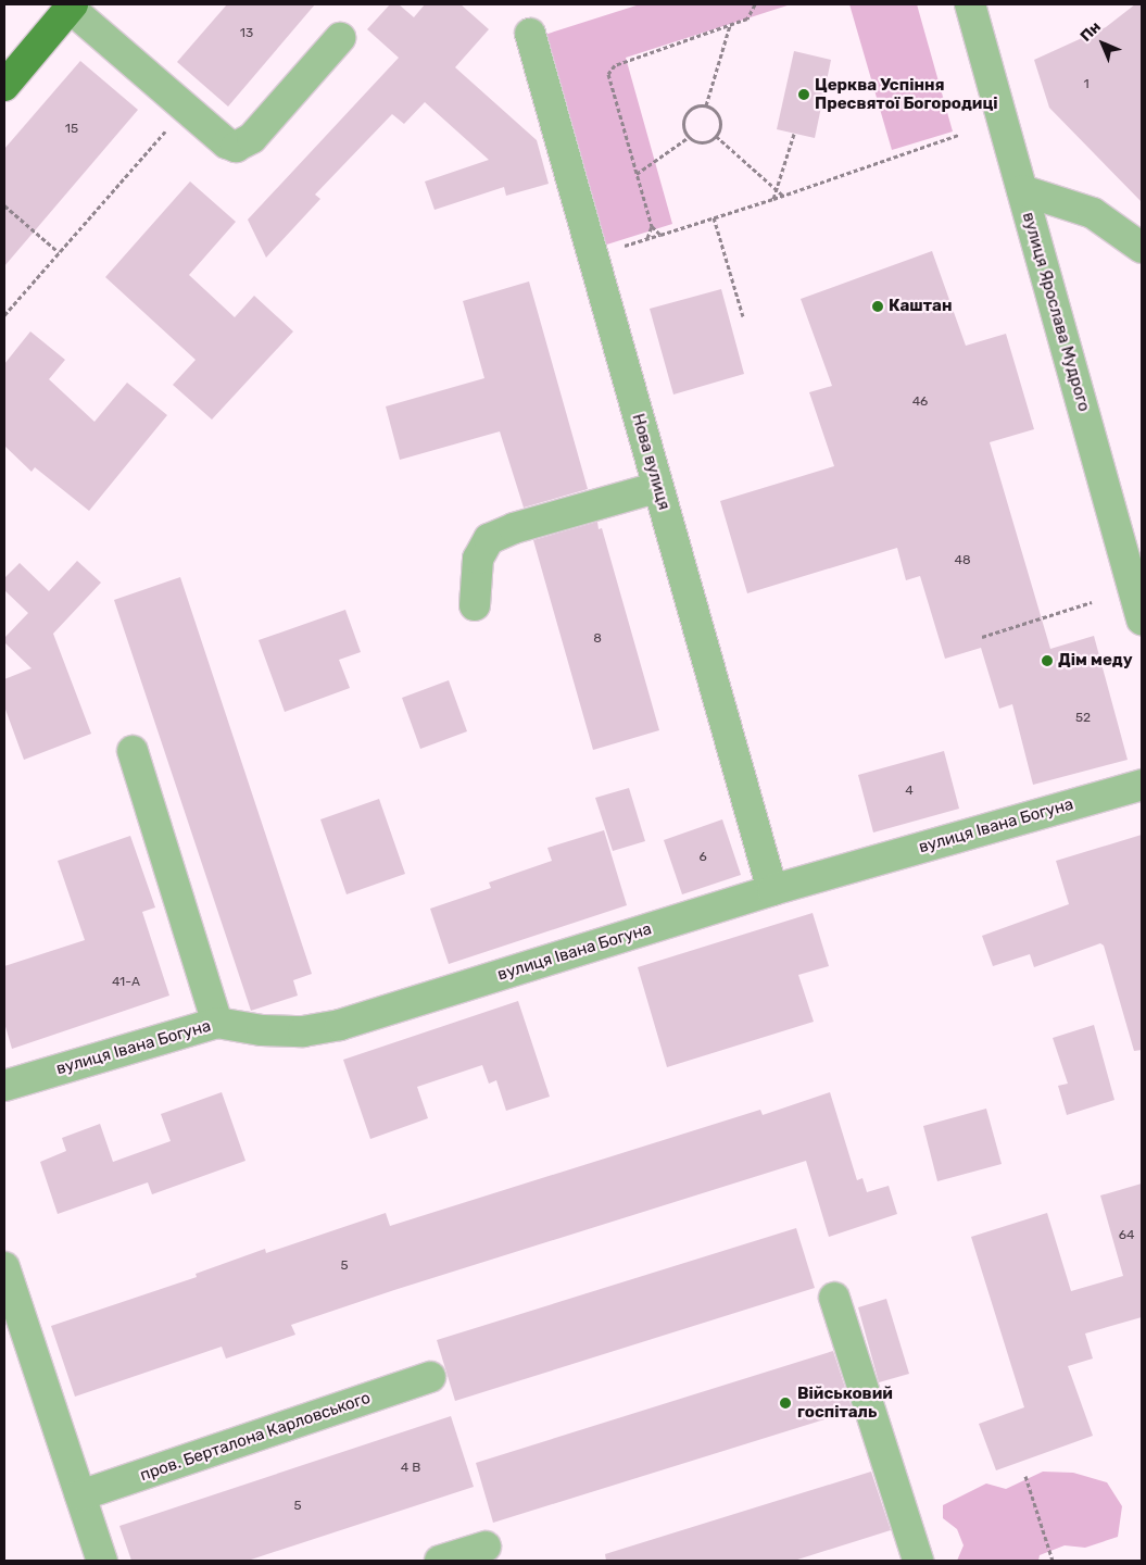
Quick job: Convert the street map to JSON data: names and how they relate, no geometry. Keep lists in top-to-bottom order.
{
  "streets": {
    "street": [
      "вулиця Ярослава Мудрого",
      "Нова вулиця",
      "вулиця Івана Богуна",
      "пров. Берталона Карловського"
    ]
  },
  "crossings": [
    ["Нова вулиця", "вулиця Івана Богуна"]
  ],
  "places": [
    "Церква Успіння Пресвятої Богородиці",
    "Каштан",
    "Дім меду",
    "Військовий госпіталь"
  ],
  "house_numbers": [
    "13",
    "1",
    "15",
    "46",
    "48",
    "8",
    "52",
    "4",
    "6",
    "41-А",
    "64",
    "5",
    "4 В",
    "5"
  ],
  "north": "top left"
}
